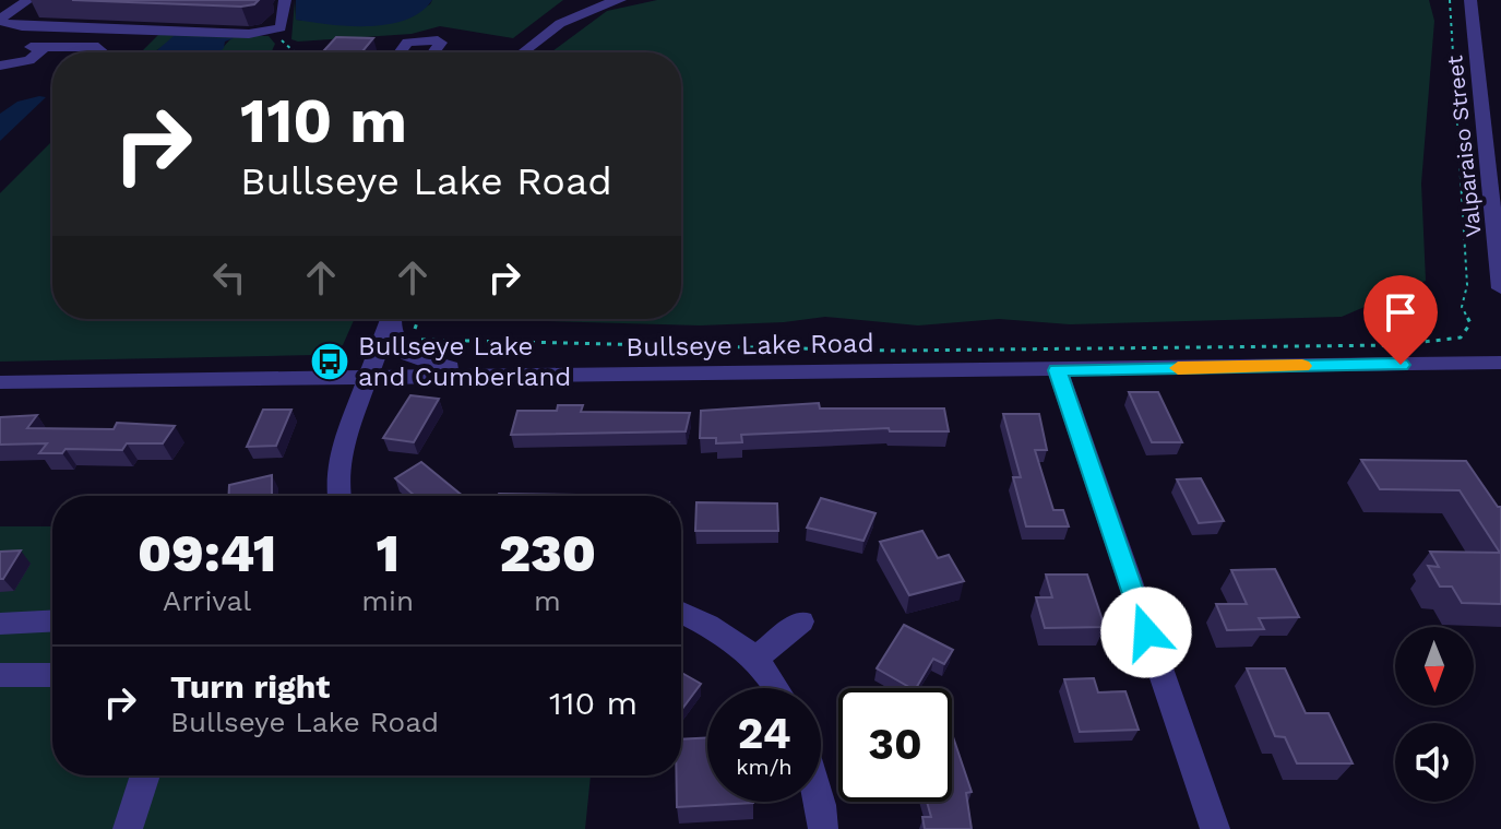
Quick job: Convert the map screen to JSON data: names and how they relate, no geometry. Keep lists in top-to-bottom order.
{
  "streets": {
    "street": ["Valparaiso Street", "Bullseye Lake Road"]
  },
  "places": {
    "bus stop": ["Bullseye Lake and Cumberland"]
  },
  "north": "bottom",
  "page": {
    "turn": ["110 m", "Bullseye Lake Road"],
    "eta": [
      "09:41",
      "Arrival",
      "1",
      "min",
      "230",
      "m"
    ],
    "list": [
      {
        "name": "Turn right",
        "note": "Bullseye Lake Road",
        "value": "110 m"
      }
    ],
    "speed": "24 km/h",
    "limit": "30"
  }
}
